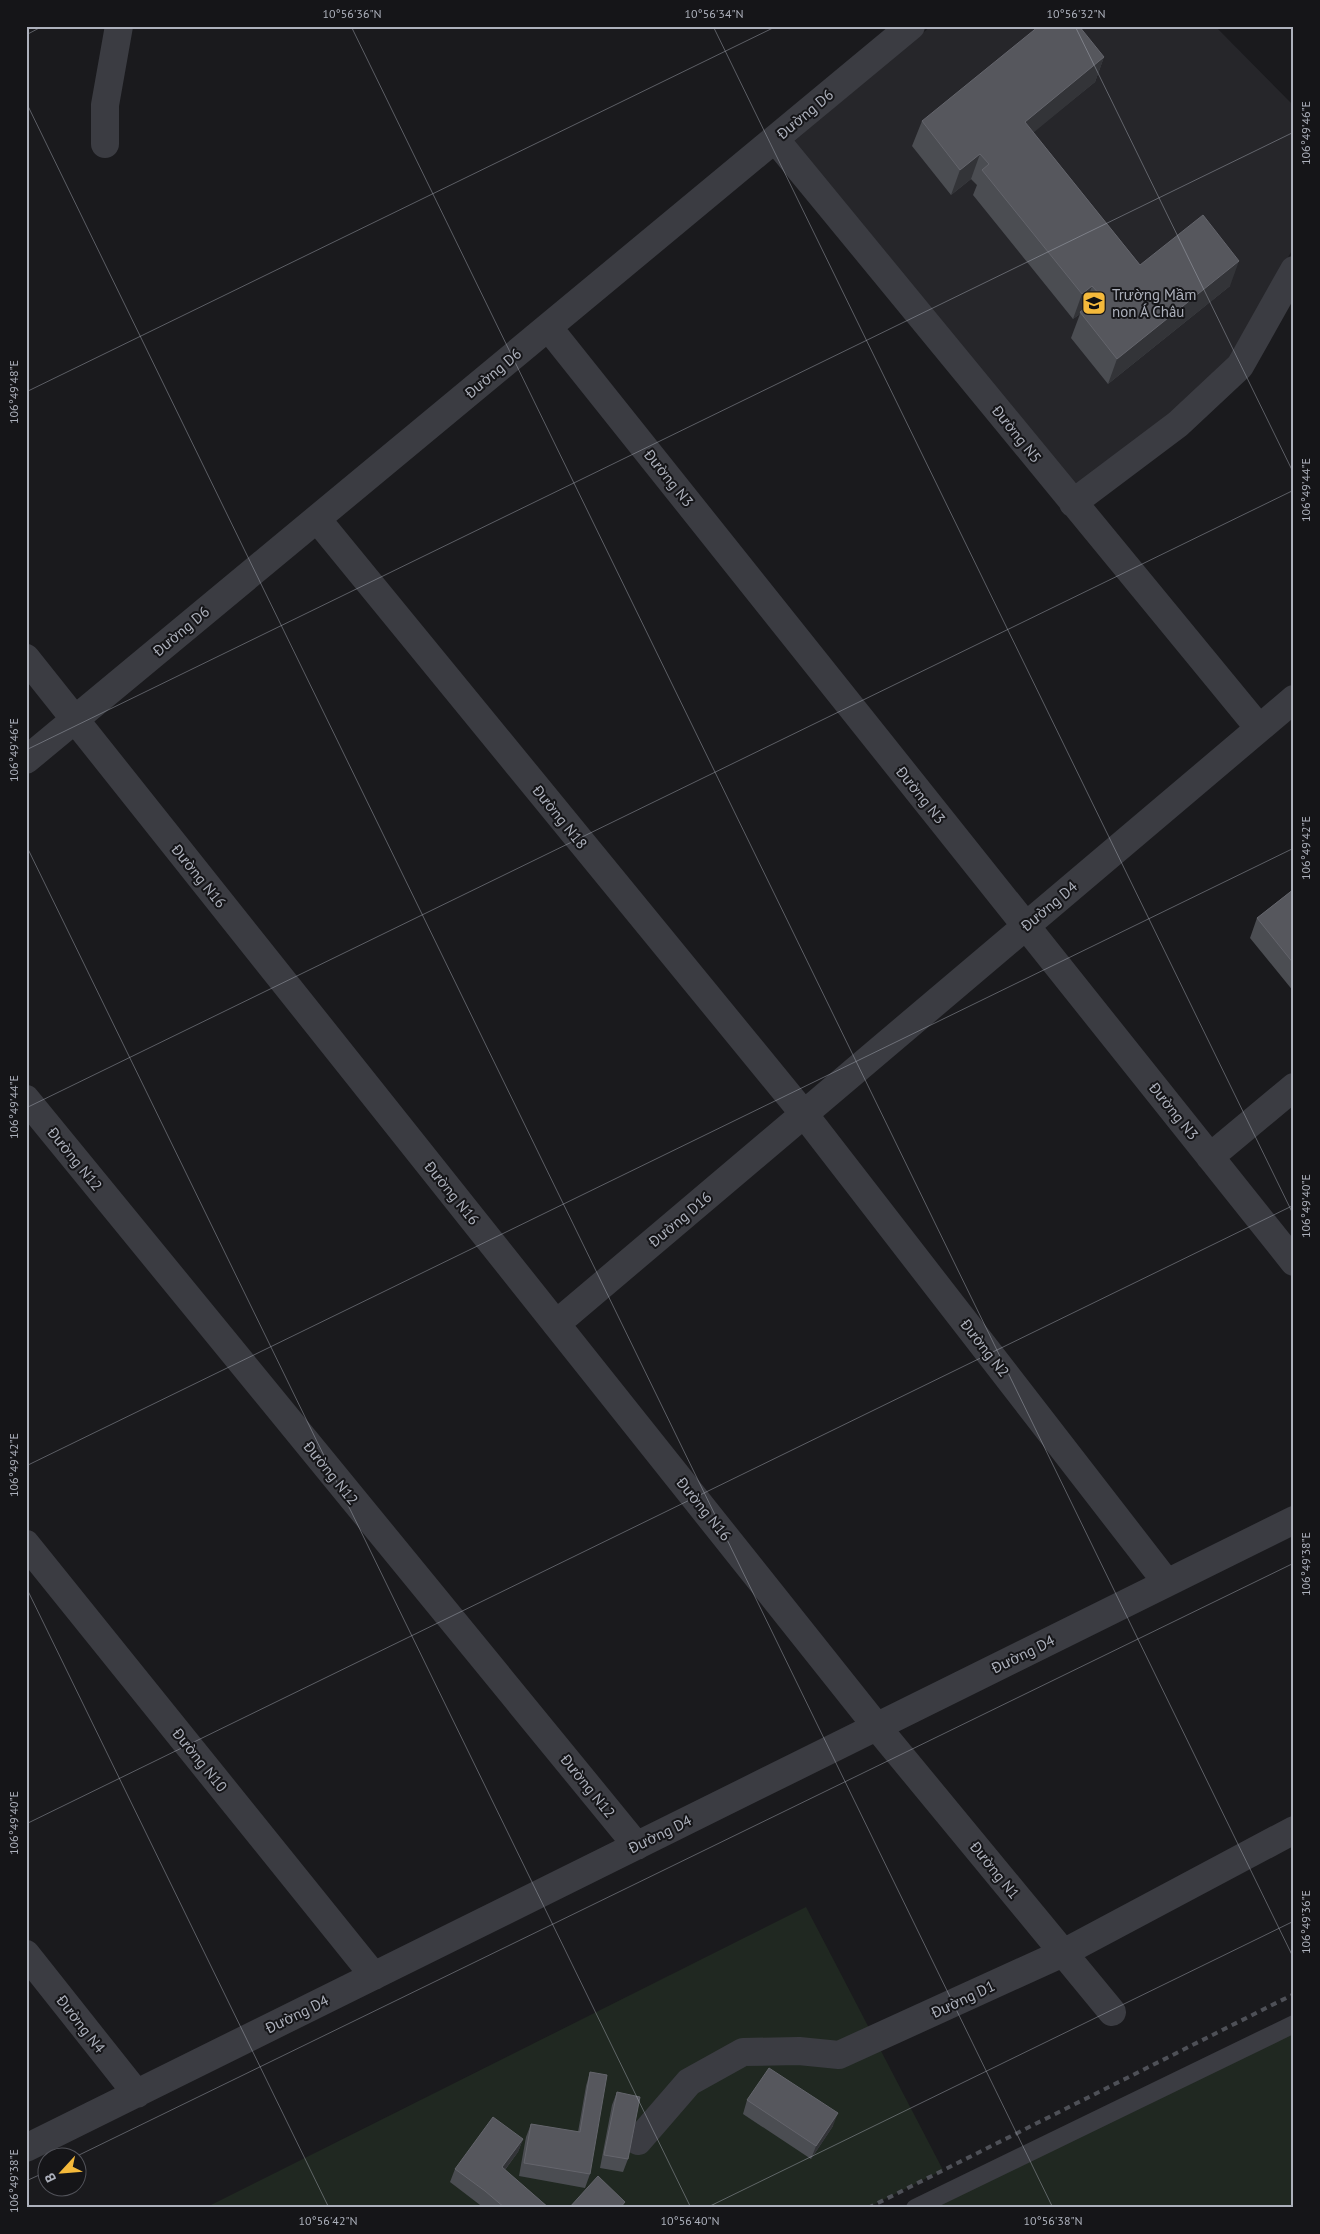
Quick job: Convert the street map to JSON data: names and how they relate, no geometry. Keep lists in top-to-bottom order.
{
  "streets": {
    "street": [
      "Đường D6",
      "Đường N5",
      "Đường N3",
      "Đường N18",
      "Đường N16",
      "Đường D4",
      "Đường N12",
      "Đường D16",
      "Đường N2",
      "Đường N10",
      "Đường N1",
      "Đường D1",
      "Đường N4"
    ]
  },
  "crossings": [
    ["Đường D6", "Đường N5"],
    ["Đường D6", "Đường N3"],
    ["Đường D6", "Đường N18"],
    ["Đường D6", "Đường N16"],
    ["Đường N5", "Đường D4"],
    ["Đường N3", "Đường D4"],
    ["Đường N18", "Đường D4"],
    ["Đường N18", "Đường D16"],
    ["Đường N18", "Đường N2"],
    ["Đường N16", "Đường D4"],
    ["Đường N16", "Đường D16"],
    ["Đường N16", "Đường N1"],
    ["Đường D4", "Đường N12"],
    ["Đường D4", "Đường D16"],
    ["Đường D4", "Đường N2"],
    ["Đường D4", "Đường N10"],
    ["Đường D4", "Đường N1"],
    ["Đường D4", "Đường N4"],
    ["Đường D16", "Đường N2"],
    ["Đường N1", "Đường D1"]
  ],
  "places": {
    "school or university": ["Trường Mầm non Á Châu"]
  },
  "north": "bottom left",
  "coordinates": [
    "10°56'36\"N",
    "10°56'34\"N",
    "10°56'32\"N",
    "106°49'46\"E",
    "106°49'48\"E",
    "106°49'44\"E",
    "106°49'42\"E",
    "106°49'40\"E",
    "106°49'38\"E",
    "106°49'36\"E",
    "10°56'42\"N",
    "10°56'40\"N",
    "10°56'38\"N"
  ]
}
